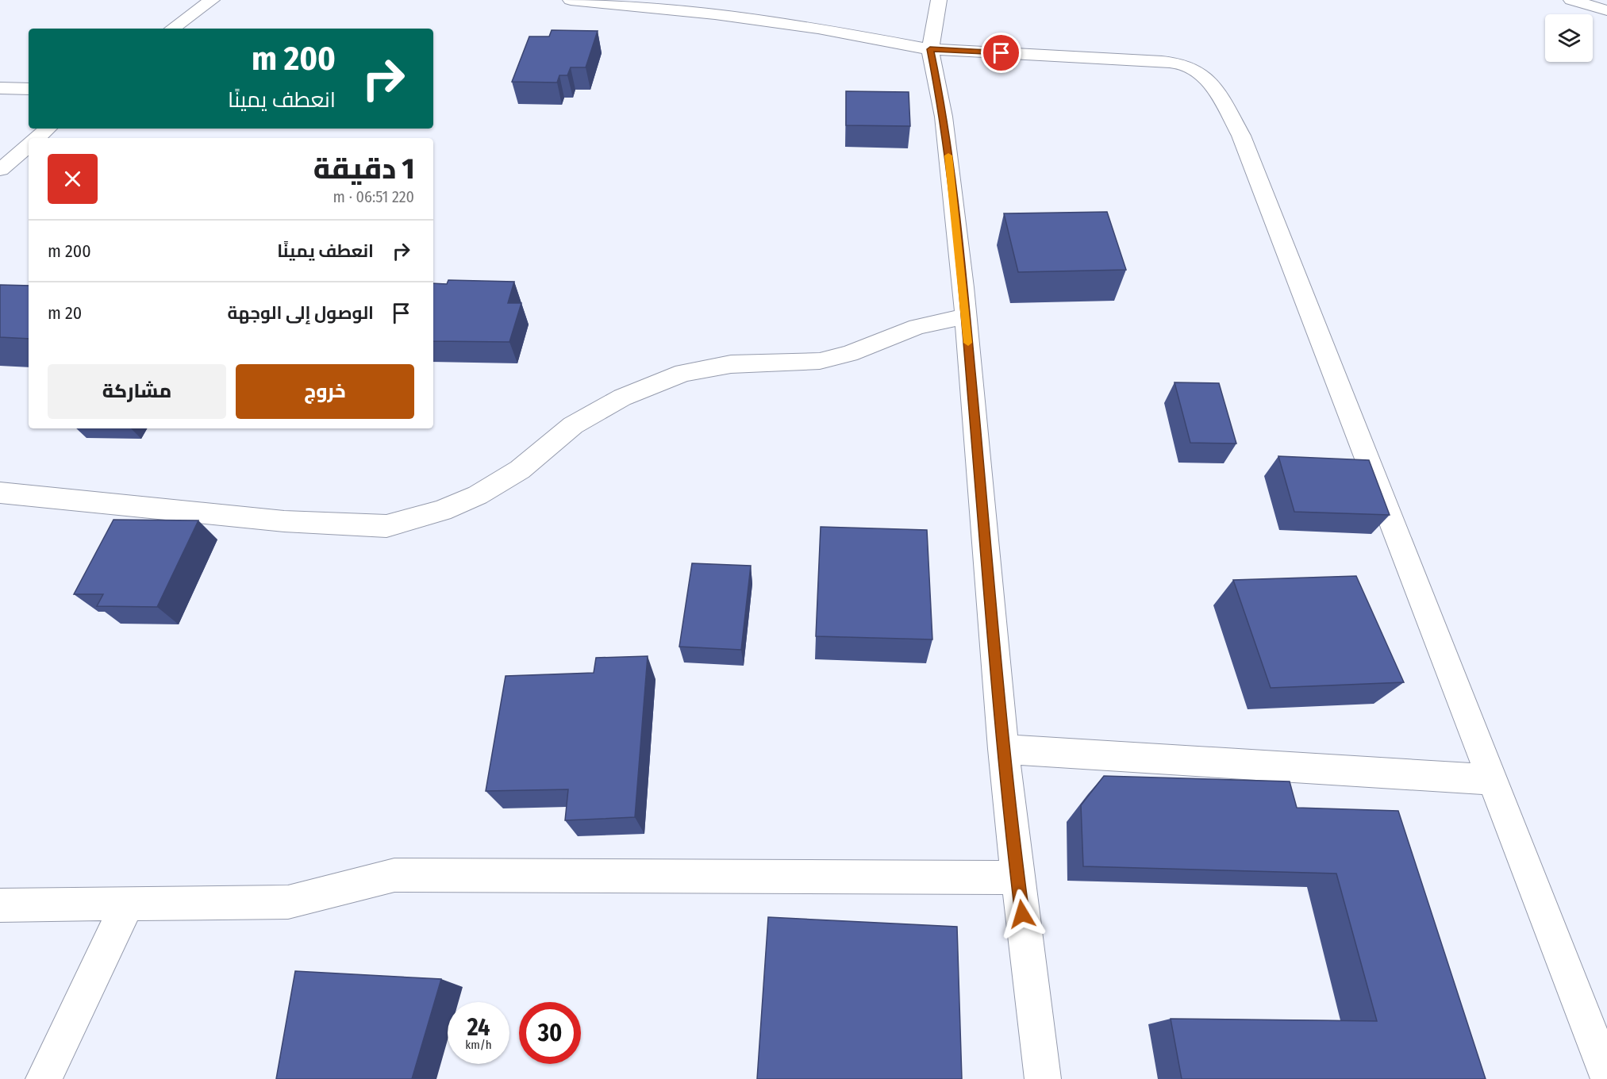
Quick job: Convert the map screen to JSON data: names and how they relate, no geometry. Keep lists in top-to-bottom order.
{
  "page": {
    "turn": ["200 m", "انعطف يمينًا"],
    "heading": ["1 دقيقة", "220 m · 06:51"],
    "list": [
      {
        "name": "انعطف يمينًا",
        "value": "200 m"
      },
      {
        "name": "الوصول إلى الوجهة",
        "value": "20 m"
      }
    ],
    "buttons": ["خروج", "مشاركة"],
    "speed": "24 km/h",
    "limit": "30"
  }
}
